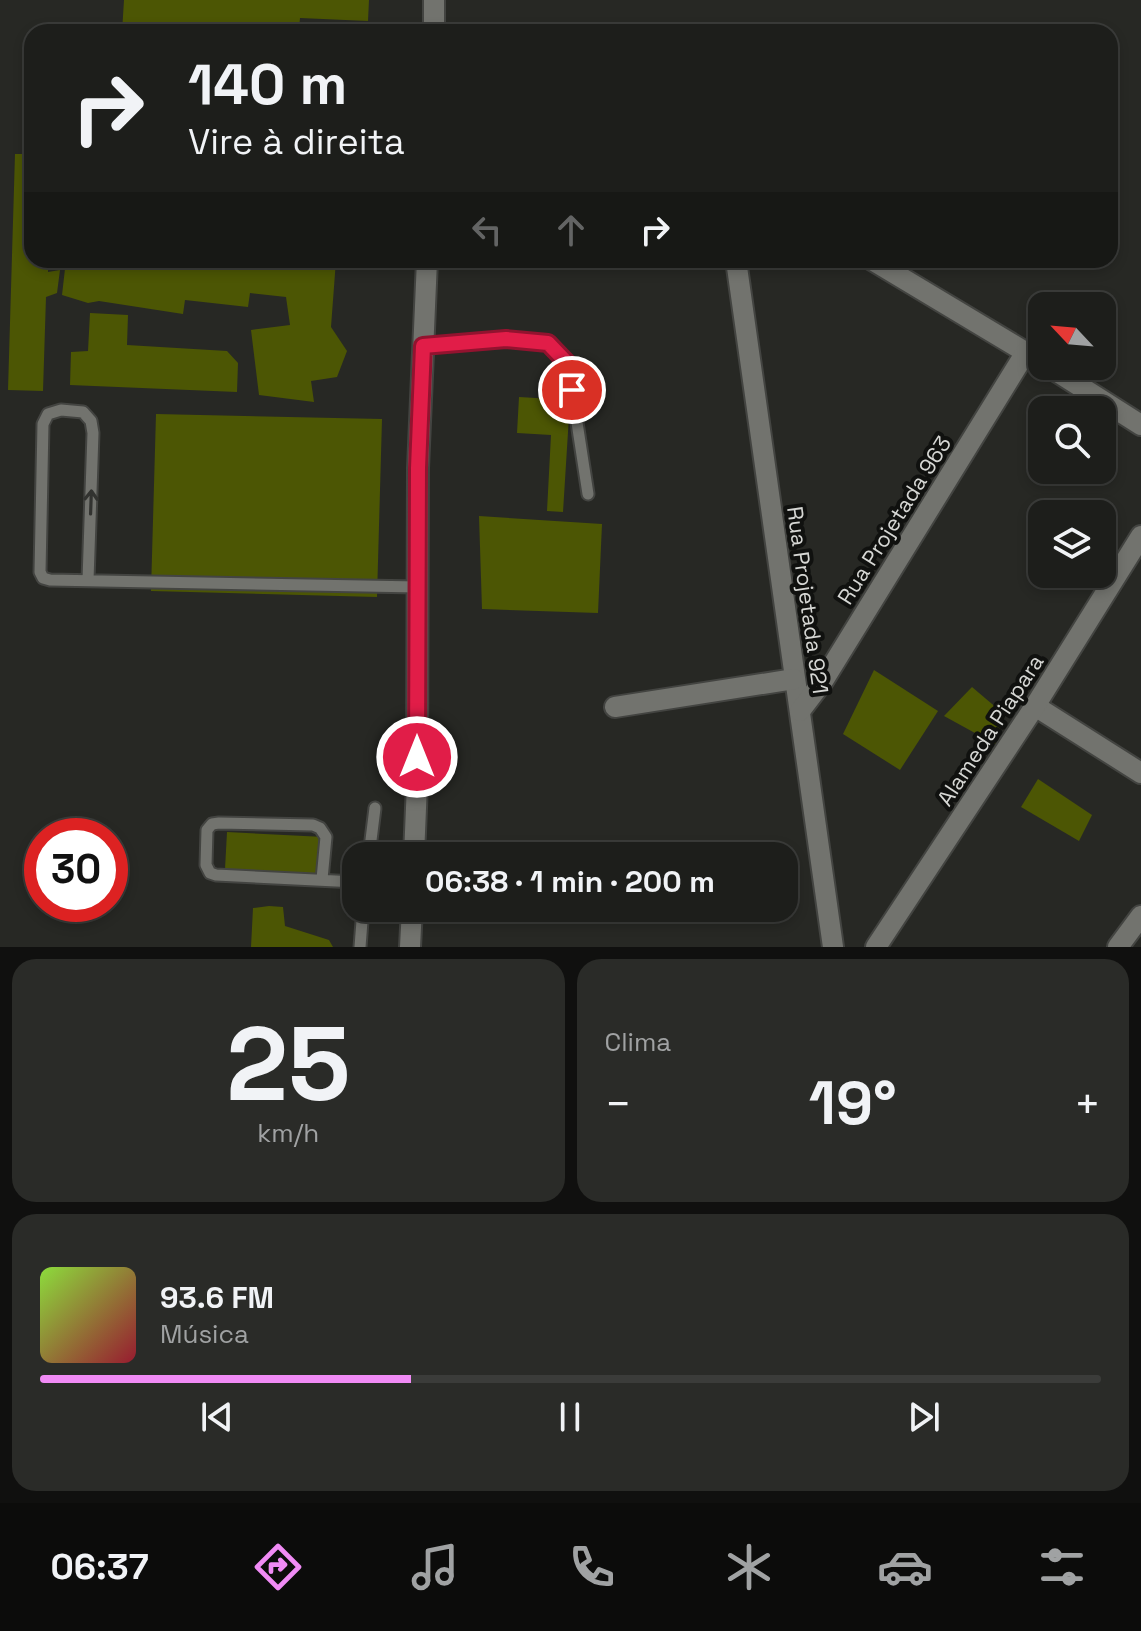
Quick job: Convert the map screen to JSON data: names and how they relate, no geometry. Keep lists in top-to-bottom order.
{
  "streets": {
    "street": ["Rua Projetada 963", "Rua Projetada 921", "Alameda Piapara"]
  },
  "crossings": [
    ["Rua Projetada 963", "Rua Projetada 921"]
  ],
  "north": "top left",
  "page": {
    "turn": ["140 m", "Vire à direita"],
    "limit": "30",
    "trip": "06:38 · 1 min · 200 m",
    "tile": [
      ["25", "km/h"],
      "Clima"
    ],
    "heat": ["−", "19°", "+"],
    "song": ["93.6 FM", "Música"],
    "tabs": "06:37"
  }
}
